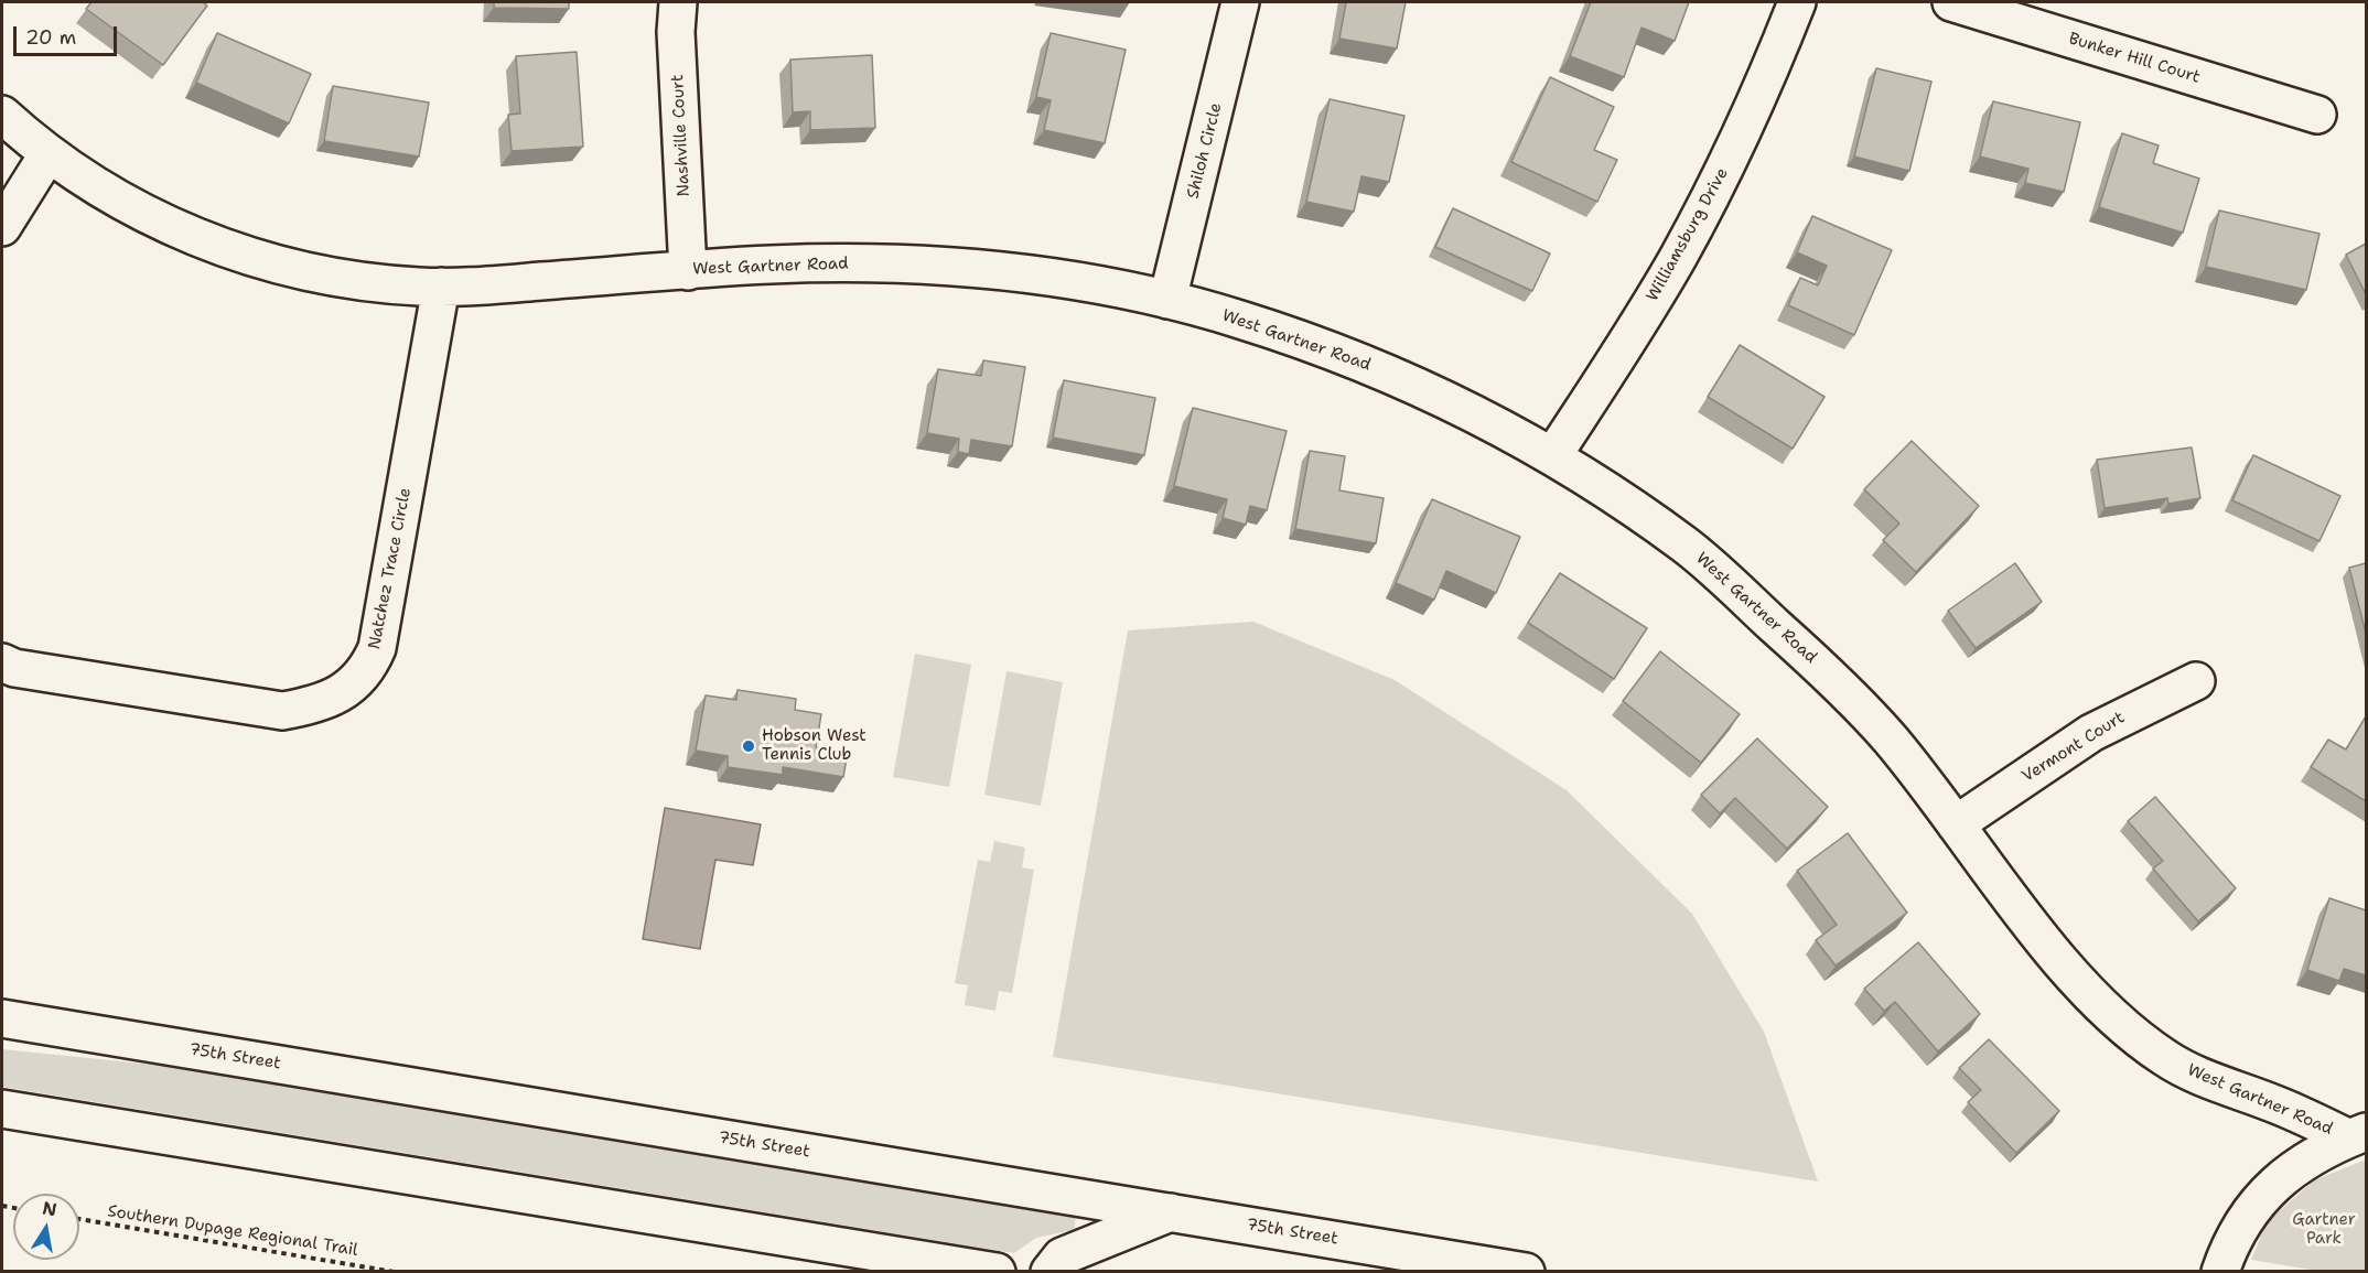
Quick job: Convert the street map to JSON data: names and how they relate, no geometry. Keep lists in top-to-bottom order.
{
  "streets": {
    "street": [
      "Bunker Hill Court",
      "Nashville Court",
      "Shiloh Circle",
      "Williamsburg Drive",
      "West Gartner Road",
      "Natchez Trace Circle",
      "Vermont Court",
      "75th Street"
    ],
    "path": ["Southern Dupage Regional Trail"]
  },
  "crossings": [
    ["Nashville Court", "West Gartner Road"],
    ["Shiloh Circle", "West Gartner Road"],
    ["Williamsburg Drive", "West Gartner Road"],
    ["West Gartner Road", "Natchez Trace Circle"],
    ["West Gartner Road", "Vermont Court"]
  ],
  "parks": ["Gartner Park"],
  "places": ["Hobson West Tennis Club"],
  "scale_bar": "20 m",
  "north": "top"
}
